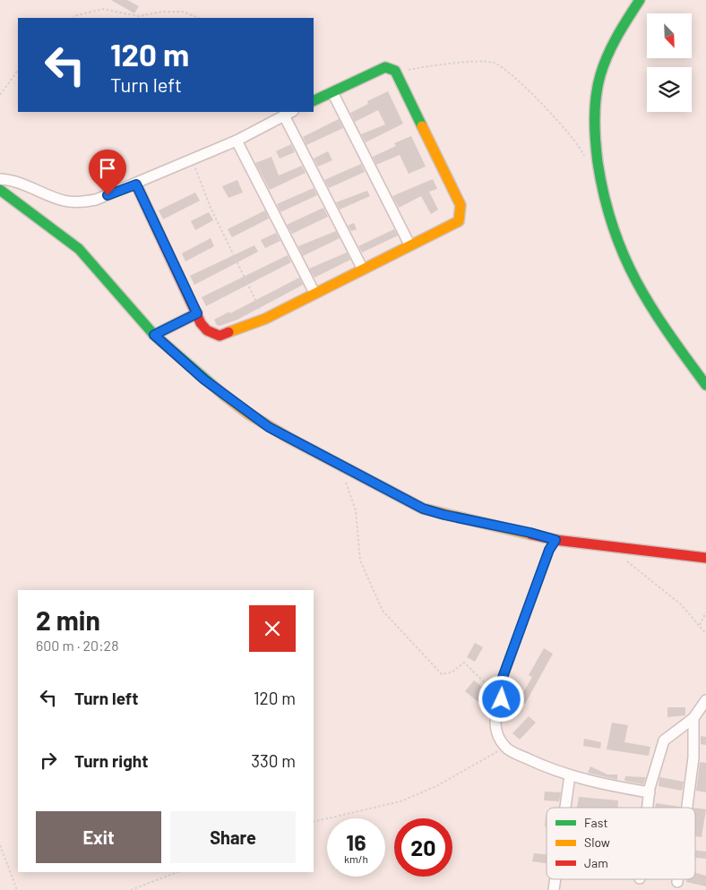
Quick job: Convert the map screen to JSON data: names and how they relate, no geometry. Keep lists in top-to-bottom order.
{
  "legend": ["Fast", "Slow", "Jam"],
  "north": "bottom right",
  "page": {
    "turn": ["120 m", "Turn left"],
    "heading": ["2 min", "600 m · 20:28"],
    "list": [
      {
        "name": "Turn left",
        "value": "120 m"
      },
      {
        "name": "Turn right",
        "value": "330 m"
      }
    ],
    "buttons": ["Exit", "Share"],
    "speed": "16 km/h",
    "limit": "20"
  }
}
